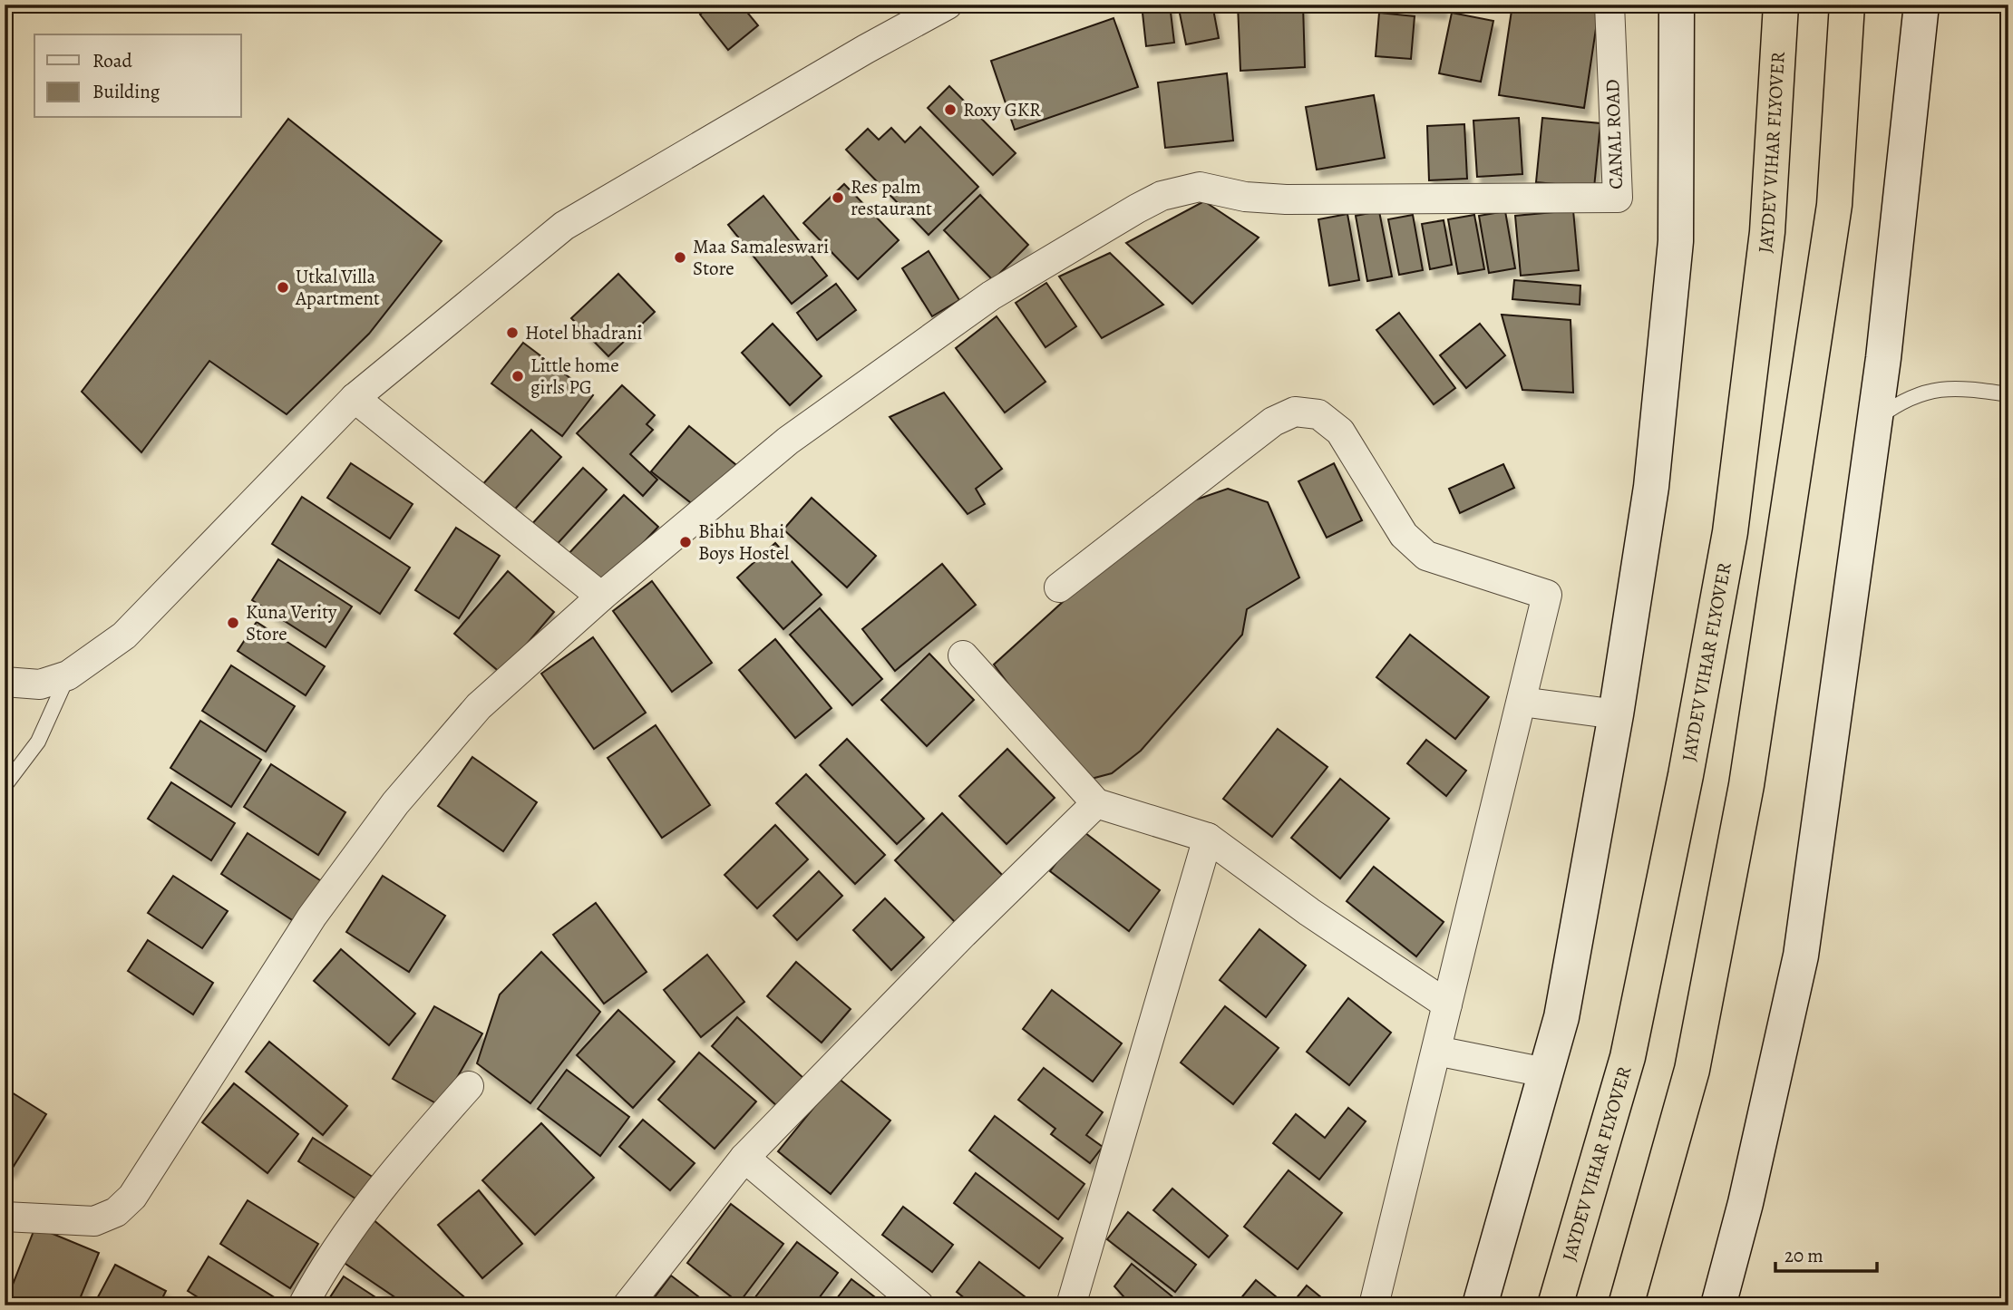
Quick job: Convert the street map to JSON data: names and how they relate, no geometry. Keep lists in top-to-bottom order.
{
  "streets": {
    "highway": ["JAYDEV VIHAR FLYOVER"],
    "street": ["CANAL ROAD"]
  },
  "places": [
    "Roxy GKR",
    "Res palm restaurant",
    "Maa Samaleswari Store",
    "Utkal Villa Apartment",
    "Hotel bhadrani",
    "Little home girls PG",
    "Bibhu Bhai Boys Hostel",
    "Kuna Verity Store"
  ],
  "legend": ["Road", "Building"],
  "scale_bar": "20 m"
}
